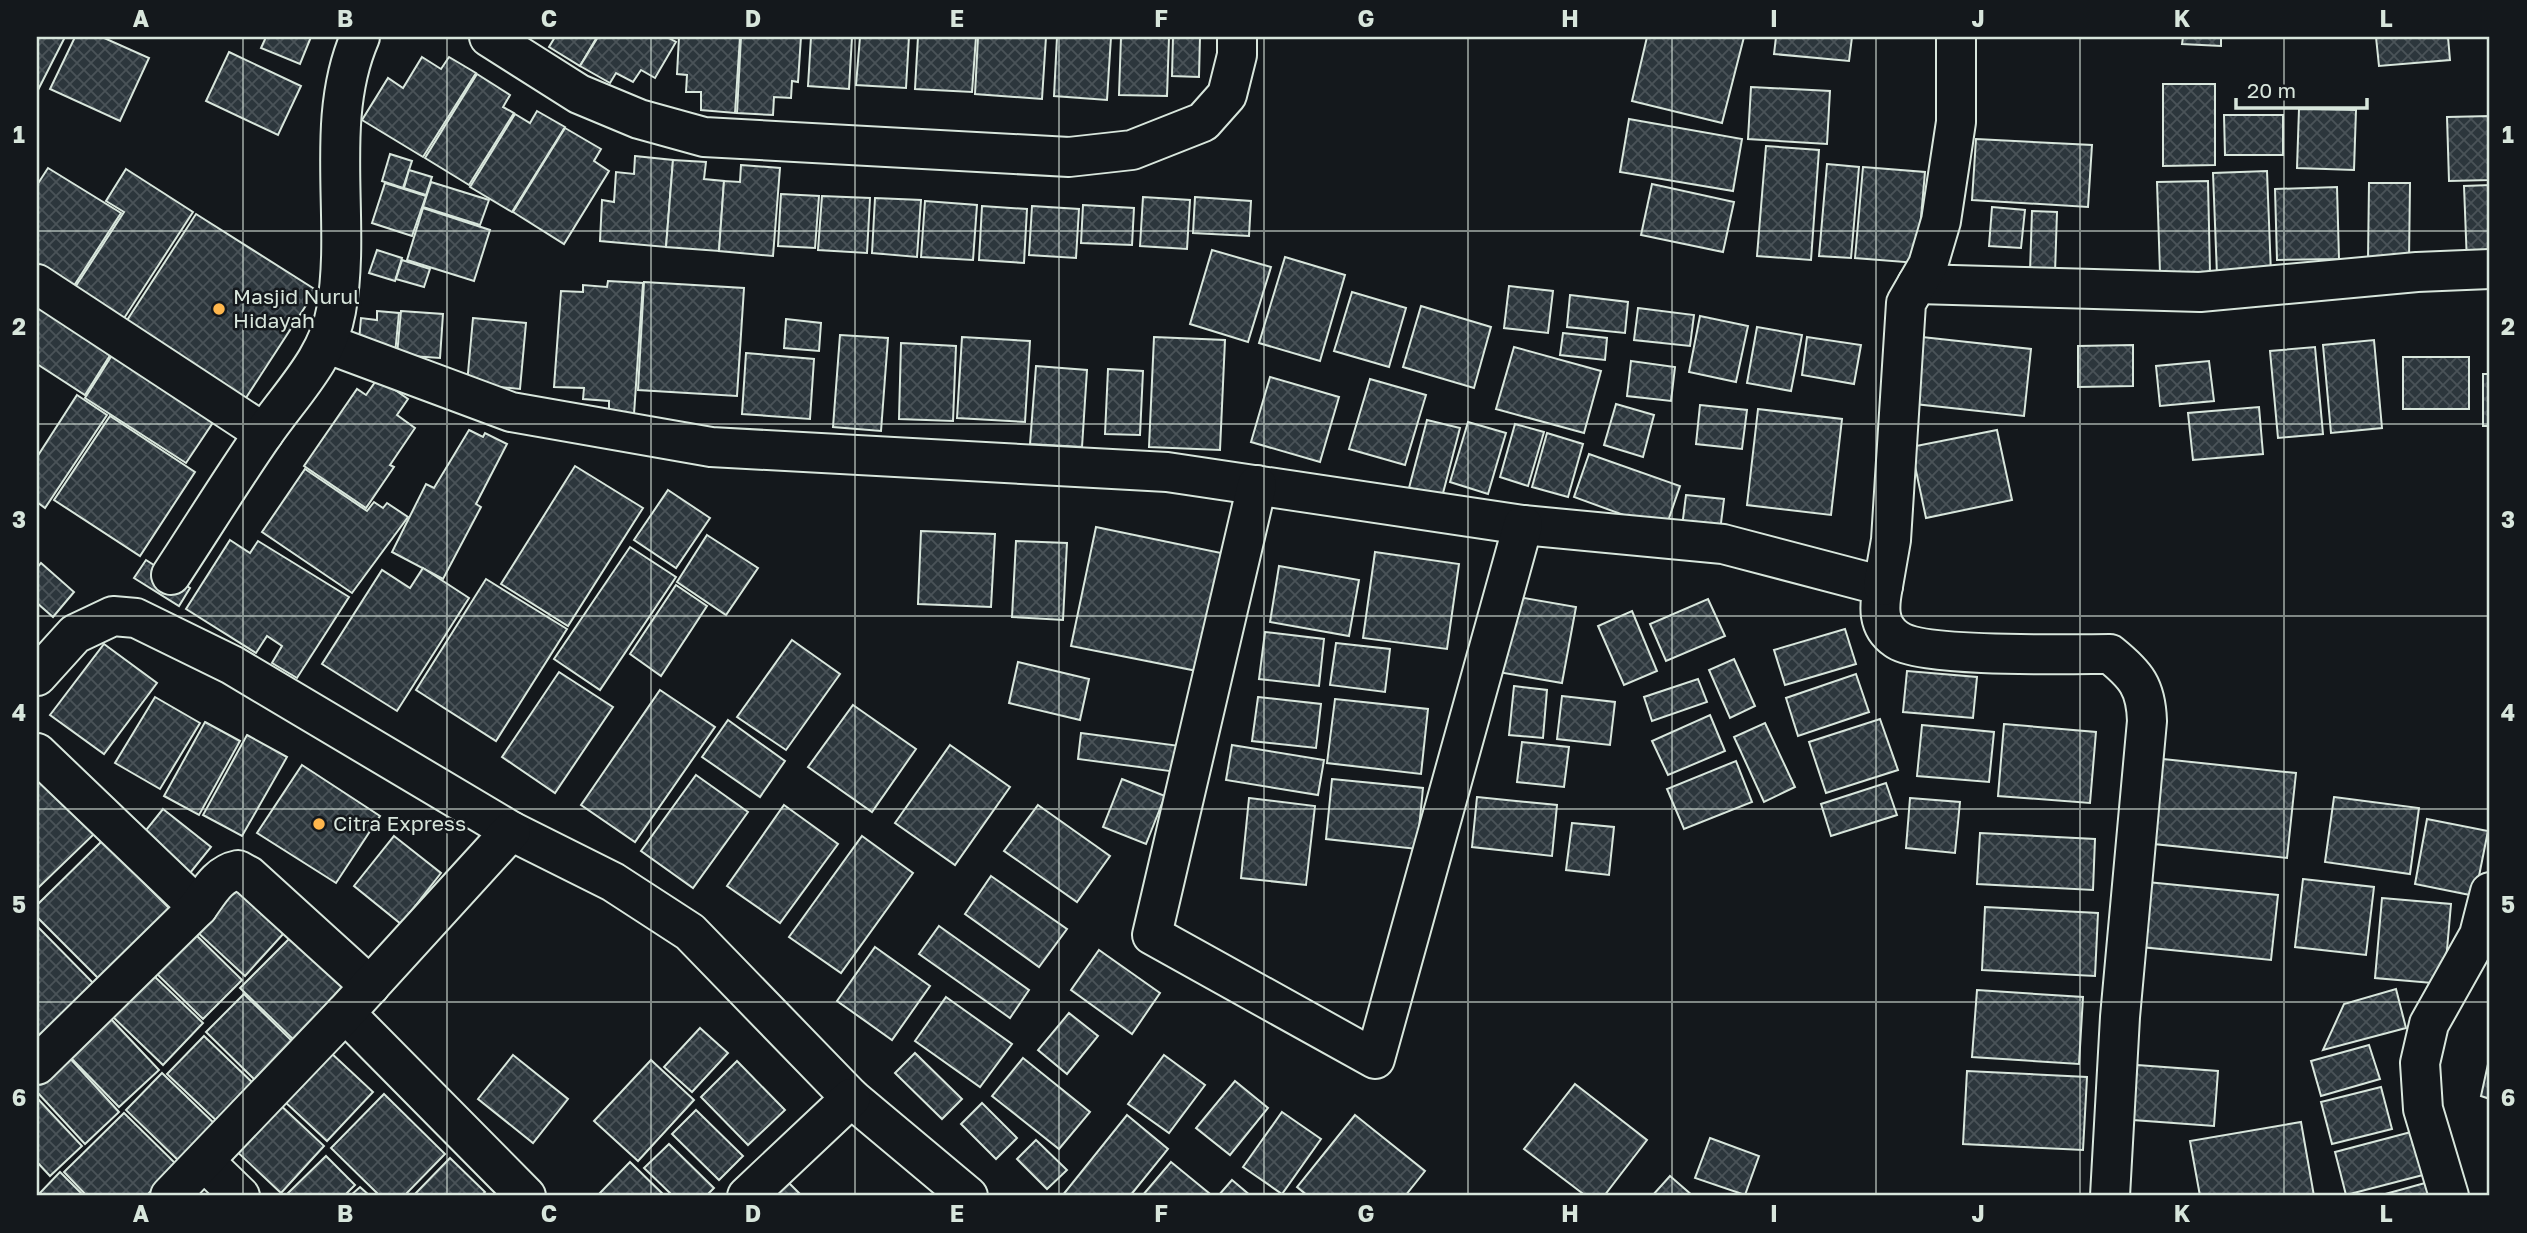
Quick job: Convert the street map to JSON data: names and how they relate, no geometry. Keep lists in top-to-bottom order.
{
  "places": ["Masjid Nurul Hidayah", "Citra Express"],
  "scale_bar": "20 m",
  "grid": {
    "columns": [
      "A",
      "B",
      "C",
      "D",
      "E",
      "F",
      "G",
      "H",
      "I",
      "J",
      "K",
      "L"
    ],
    "rows": [
      "1",
      "2",
      "3",
      "4",
      "5",
      "6"
    ]
  }
}
